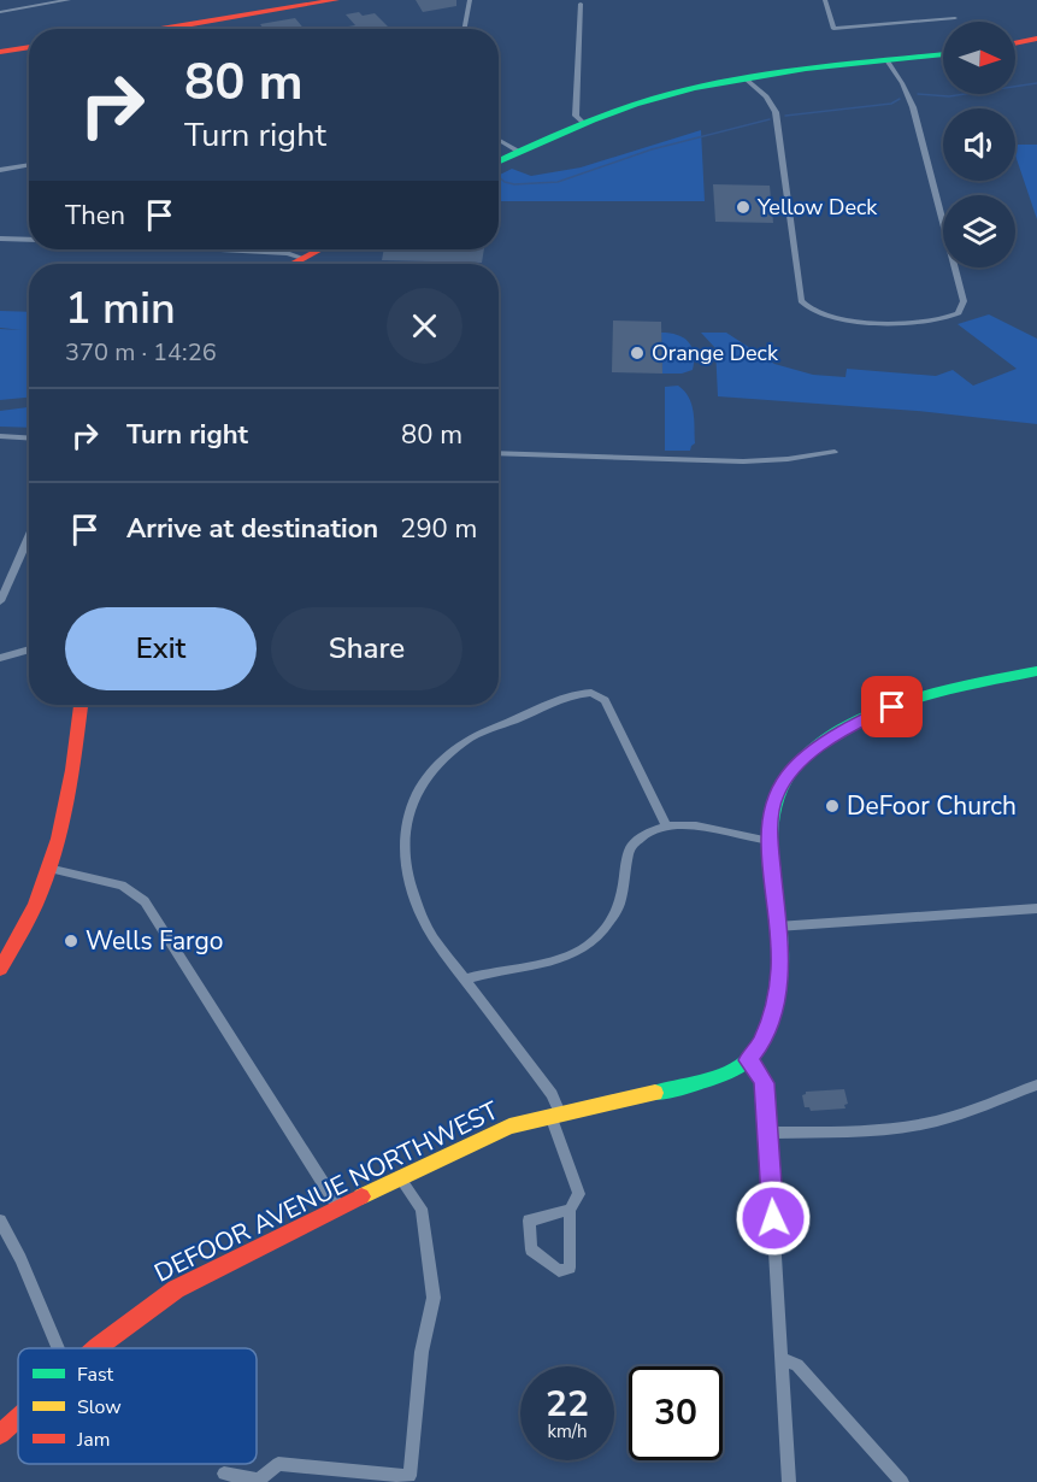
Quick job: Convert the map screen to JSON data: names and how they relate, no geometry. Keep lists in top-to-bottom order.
{
  "streets": {
    "street": ["DEFOOR AVENUE NORTHWEST"]
  },
  "places": [
    "Yellow Deck",
    "Orange Deck",
    "DeFoor Church",
    "Wells Fargo"
  ],
  "legend": ["Fast", "Slow", "Jam"],
  "north": "right",
  "page": {
    "turn": ["80 m", "Turn right"],
    "then": "Then",
    "heading": ["1 min", "370 m · 14:26"],
    "list": [
      {
        "name": "Turn right",
        "value": "80 m"
      },
      {
        "name": "Arrive at destination",
        "value": "290 m"
      }
    ],
    "buttons": ["Exit", "Share"],
    "speed": "22 km/h",
    "limit": "30"
  }
}
